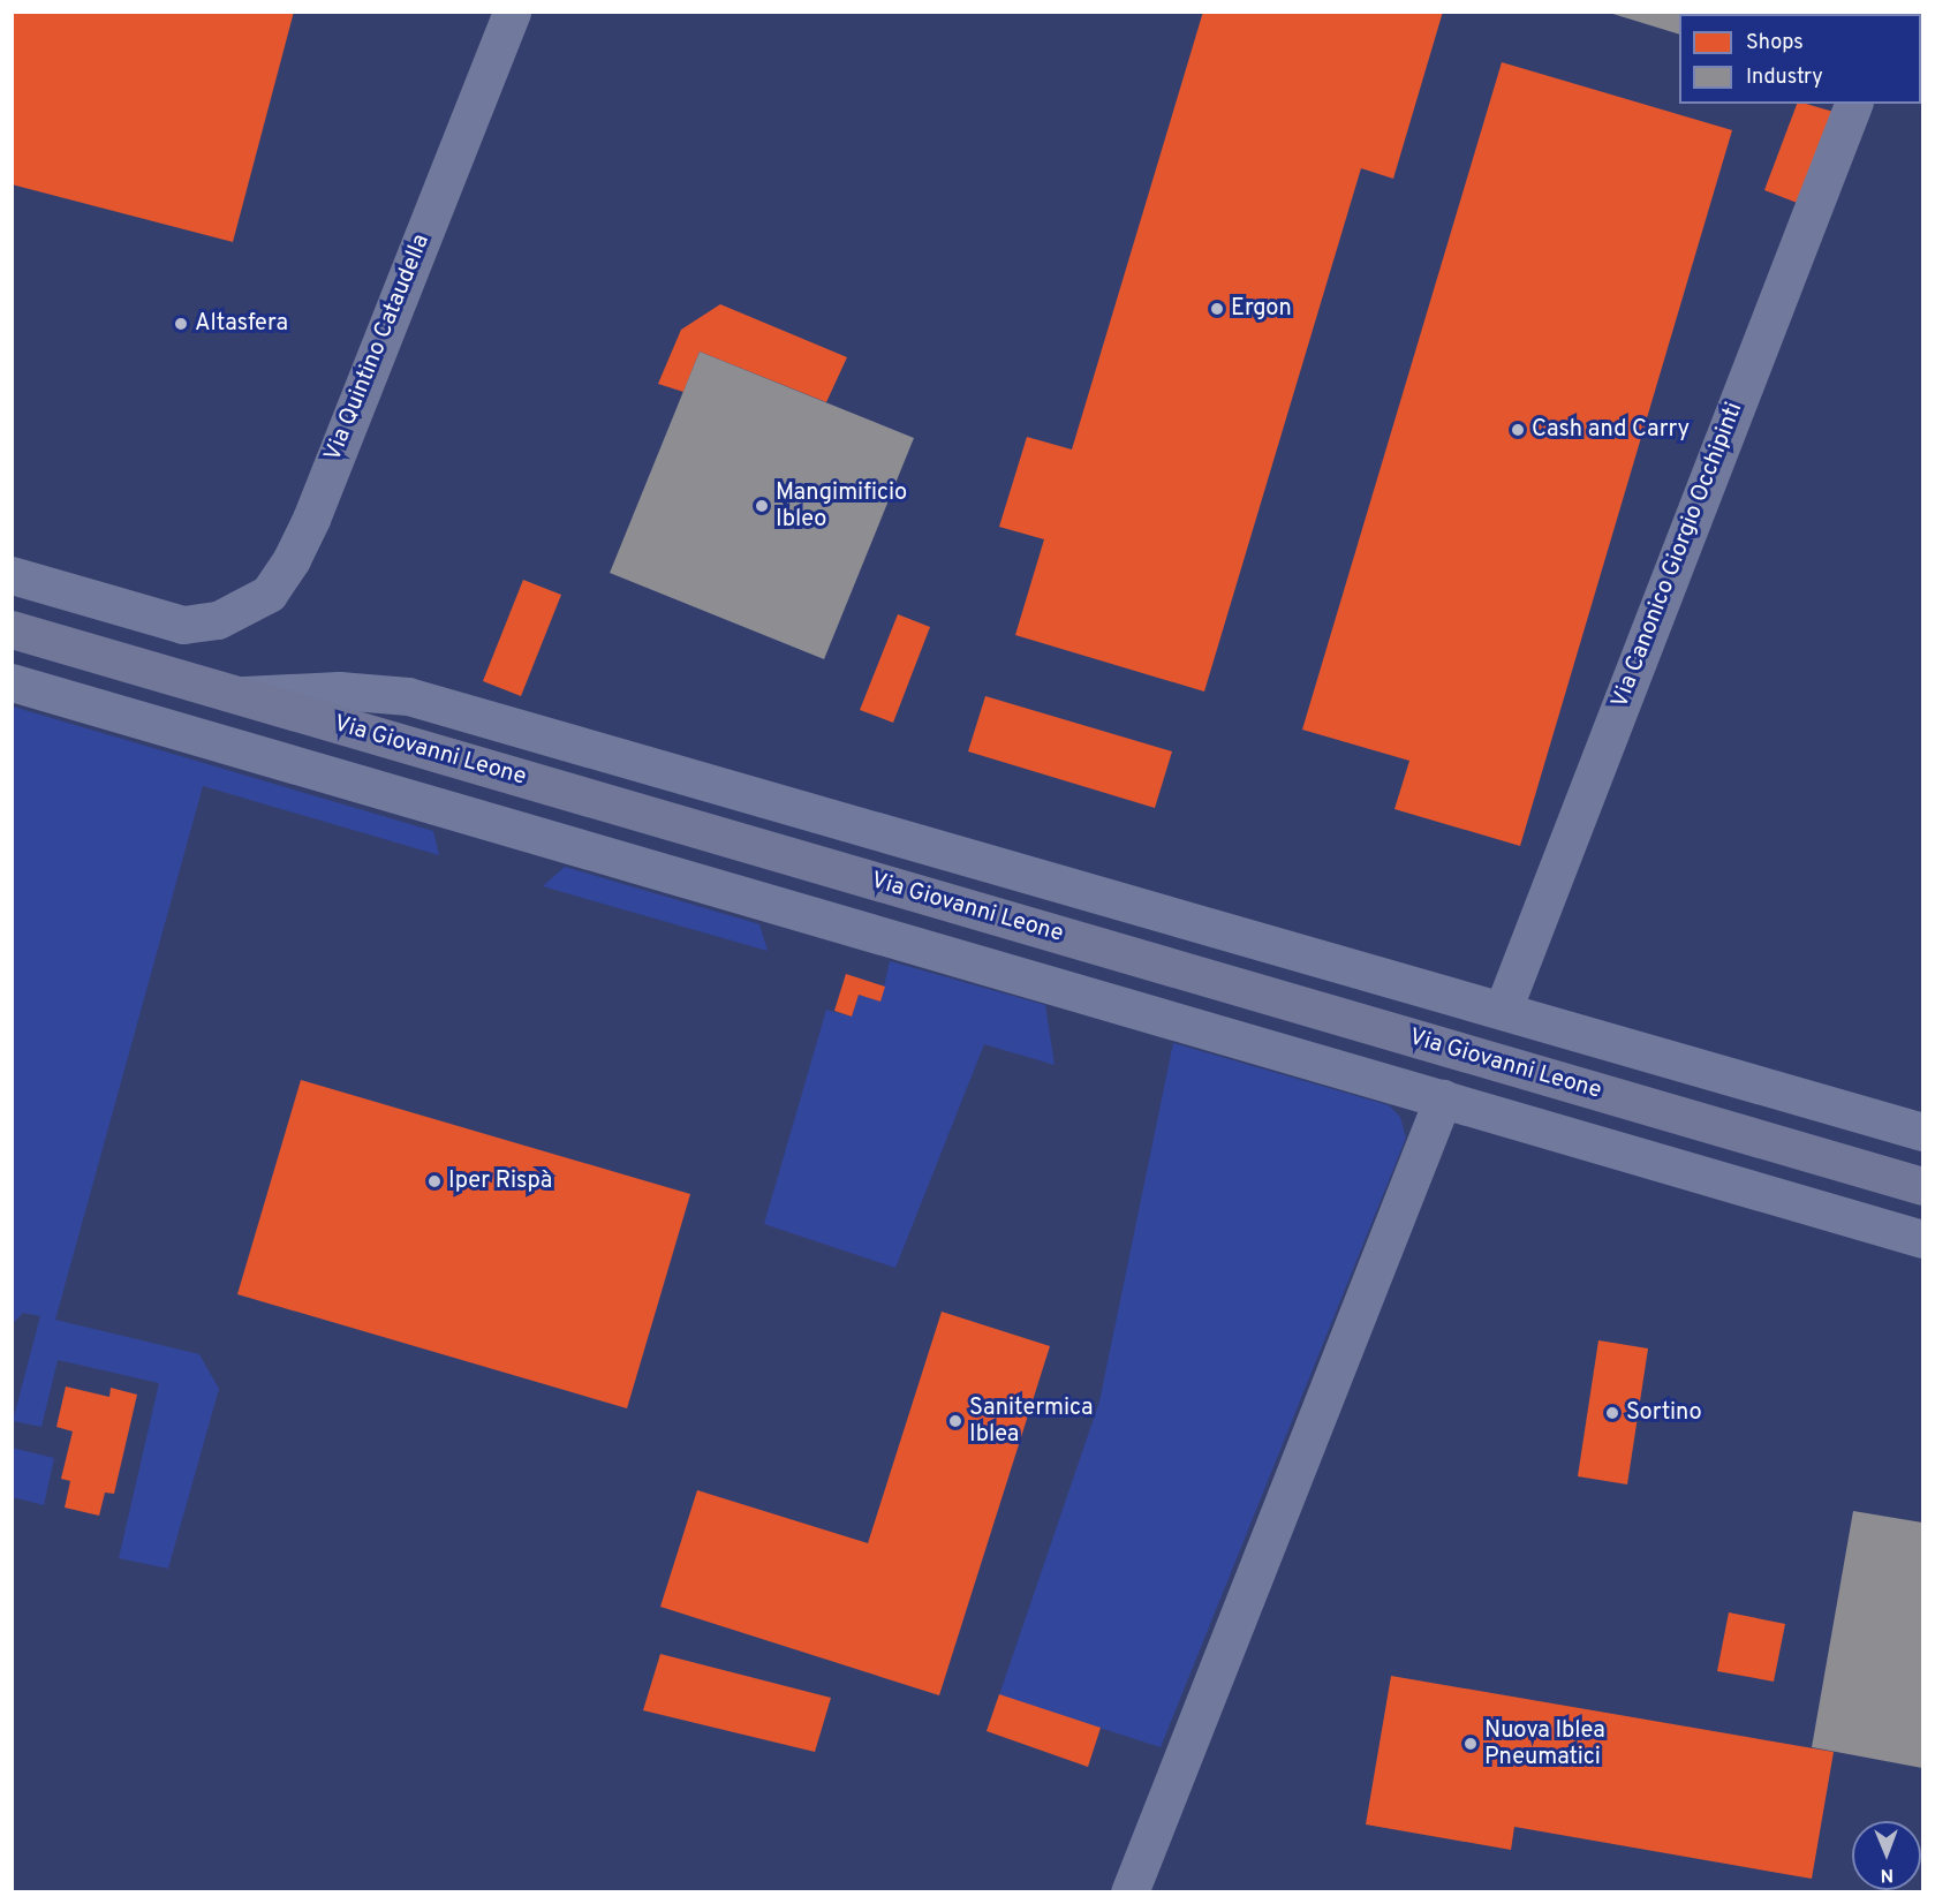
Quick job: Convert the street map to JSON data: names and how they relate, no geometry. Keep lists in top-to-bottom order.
{
  "streets": {
    "main road": ["Via Giovanni Leone"],
    "street": ["Via Quintino Cataudella", "Via Canonico Giorgio Occhipinti"]
  },
  "places": [
    "Ergon",
    "Altasfera",
    "Cash and Carry",
    "Mangimificio Ibleo",
    "Iper Rispà",
    "Sortino",
    "Sanitermica Iblea",
    "Nuova Iblea Pneumatici"
  ],
  "legend": ["Shops", "Industry"],
  "north": "bottom"
}
